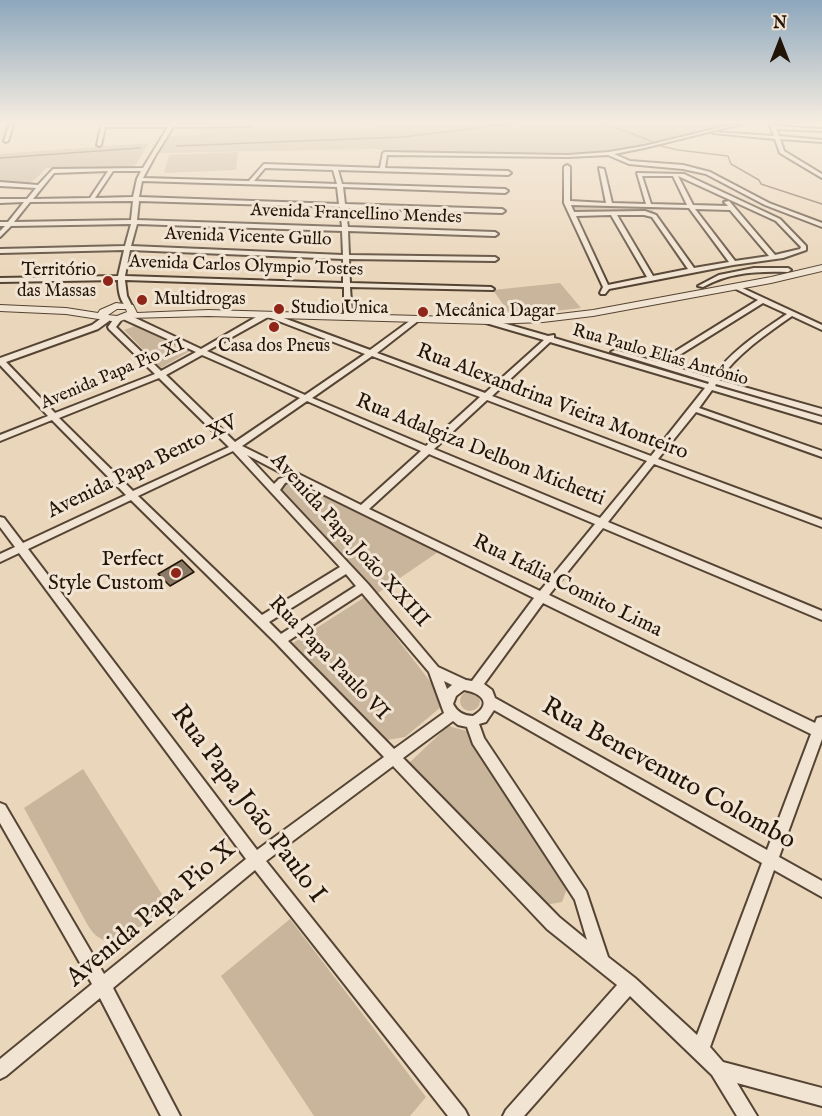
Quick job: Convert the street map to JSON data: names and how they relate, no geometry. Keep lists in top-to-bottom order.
{
  "streets": {
    "street": [
      "Avenida Francellino Mendes",
      "Avenida Vicente Gullo",
      "Avenida Carlos Olympio Tostes",
      "Rua Paulo Elias Antônio",
      "Avenida Papa Pio XI",
      "Rua Alexandrina Vieira Monteiro",
      "Rua Adalgiza Delbon Michetti",
      "Avenida Papa Bento XV",
      "Avenida Papa João XXIII",
      "Rua Itália Comito Lima",
      "Rua Papa Paulo VI",
      "Rua Benevenuto Colombo",
      "Rua Papa João Paulo I",
      "Avenida Papa Pio X"
    ]
  },
  "crossings": [
    ["Avenida Papa Pio XI", "Rua Alexandrina Vieira Monteiro"],
    ["Avenida Papa Pio XI", "Rua Adalgiza Delbon Michetti"],
    ["Avenida Papa Pio XI", "Avenida Papa João XXIII"],
    ["Avenida Papa Pio XI", "Rua Papa Paulo VI"],
    ["Rua Alexandrina Vieira Monteiro", "Avenida Papa Bento XV"],
    ["Rua Adalgiza Delbon Michetti", "Avenida Papa Bento XV"],
    ["Rua Adalgiza Delbon Michetti", "Avenida Papa João XXIII"],
    ["Avenida Papa Bento XV", "Avenida Papa João XXIII"],
    ["Avenida Papa Bento XV", "Rua Itália Comito Lima"],
    ["Avenida Papa Bento XV", "Rua Papa Paulo VI"],
    ["Avenida Papa Bento XV", "Rua Papa João Paulo I"],
    ["Avenida Papa João XXIII", "Rua Itália Comito Lima"],
    ["Avenida Papa João XXIII", "Rua Benevenuto Colombo"],
    ["Avenida Papa João XXIII", "Avenida Papa Pio X"],
    ["Rua Papa Paulo VI", "Avenida Papa Pio X"],
    ["Rua Benevenuto Colombo", "Avenida Papa Pio X"],
    ["Rua Papa João Paulo I", "Avenida Papa Pio X"]
  ],
  "places": [
    "Território das Massas",
    "Multidrogas",
    "Studio Unica",
    "Mecânica Dagar",
    "Casa dos Pneus",
    "Perfect Style Custom"
  ],
  "north": "top"
}
